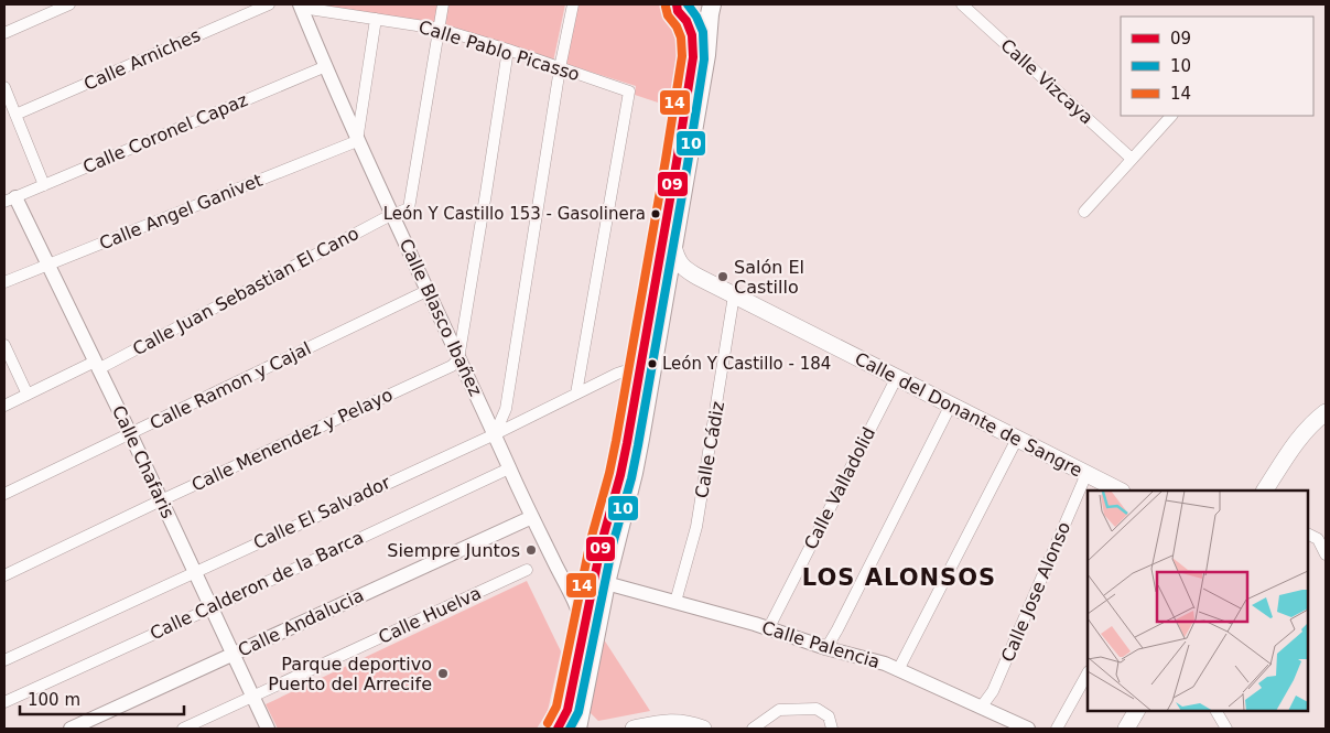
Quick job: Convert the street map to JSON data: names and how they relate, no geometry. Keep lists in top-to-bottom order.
{
  "streets": {
    "main road": ["Calle del Donante de Sangre"],
    "street": [
      "Calle Pablo Picasso",
      "Calle Arniches",
      "Calle Vizcaya",
      "Calle Coronel Capaz",
      "Calle Angel Ganivet",
      "Calle Juan Sebastian El Cano",
      "Calle Blasco Ibañez",
      "Calle Ramon y Cajal",
      "Calle Menendez y Pelayo",
      "Calle Cádiz",
      "Calle Chafaris",
      "Calle Valladolid",
      "Calle El Salvador",
      "Calle Calderon de la Barca",
      "Calle Jose Alonso",
      "Calle Huelva",
      "Calle Andalucia",
      "Calle Palencia"
    ]
  },
  "crossings": [
    ["Calle Pablo Picasso", "Calle Blasco Ibañez"],
    ["Calle Pablo Picasso", "Calle El Salvador"],
    ["Calle Coronel Capaz", "Calle Blasco Ibañez"],
    ["Calle Coronel Capaz", "Calle Chafaris"],
    ["Calle Angel Ganivet", "Calle Blasco Ibañez"],
    ["Calle Angel Ganivet", "Calle Chafaris"],
    ["Calle Juan Sebastian El Cano", "Calle Blasco Ibañez"],
    ["Calle Juan Sebastian El Cano", "Calle Chafaris"],
    ["Calle Blasco Ibañez", "Calle Ramon y Cajal"],
    ["Calle Blasco Ibañez", "Calle Menendez y Pelayo"],
    ["Calle Blasco Ibañez", "Calle El Salvador"],
    ["Calle Blasco Ibañez", "Calle Calderon de la Barca"],
    ["Calle Blasco Ibañez", "Calle Andalucia"],
    ["Calle Ramon y Cajal", "Calle Chafaris"],
    ["Calle del Donante de Sangre", "Calle Cádiz"],
    ["Calle del Donante de Sangre", "Calle Valladolid"],
    ["Calle del Donante de Sangre", "Calle Jose Alonso"],
    ["Calle Menendez y Pelayo", "Calle Chafaris"],
    ["Calle Cádiz", "Calle Palencia"],
    ["Calle Chafaris", "Calle El Salvador"],
    ["Calle Chafaris", "Calle Calderon de la Barca"],
    ["Calle Chafaris", "Calle Huelva"],
    ["Calle Chafaris", "Calle Andalucia"],
    ["Calle Valladolid", "Calle Palencia"],
    ["Calle Jose Alonso", "Calle Palencia"]
  ],
  "districts": ["LOS ALONSOS"],
  "places": [
    "León Y Castillo 153 - Gasolinera",
    "Salón El Castillo",
    "León Y Castillo - 184",
    "Siempre Juntos",
    "Parque deportivo Puerto del Arrecife"
  ],
  "lines": ["transit line 09", "transit line 10", "transit line 14"],
  "legend": ["09", "10", "14"],
  "scale_bar": "100 m"
}
